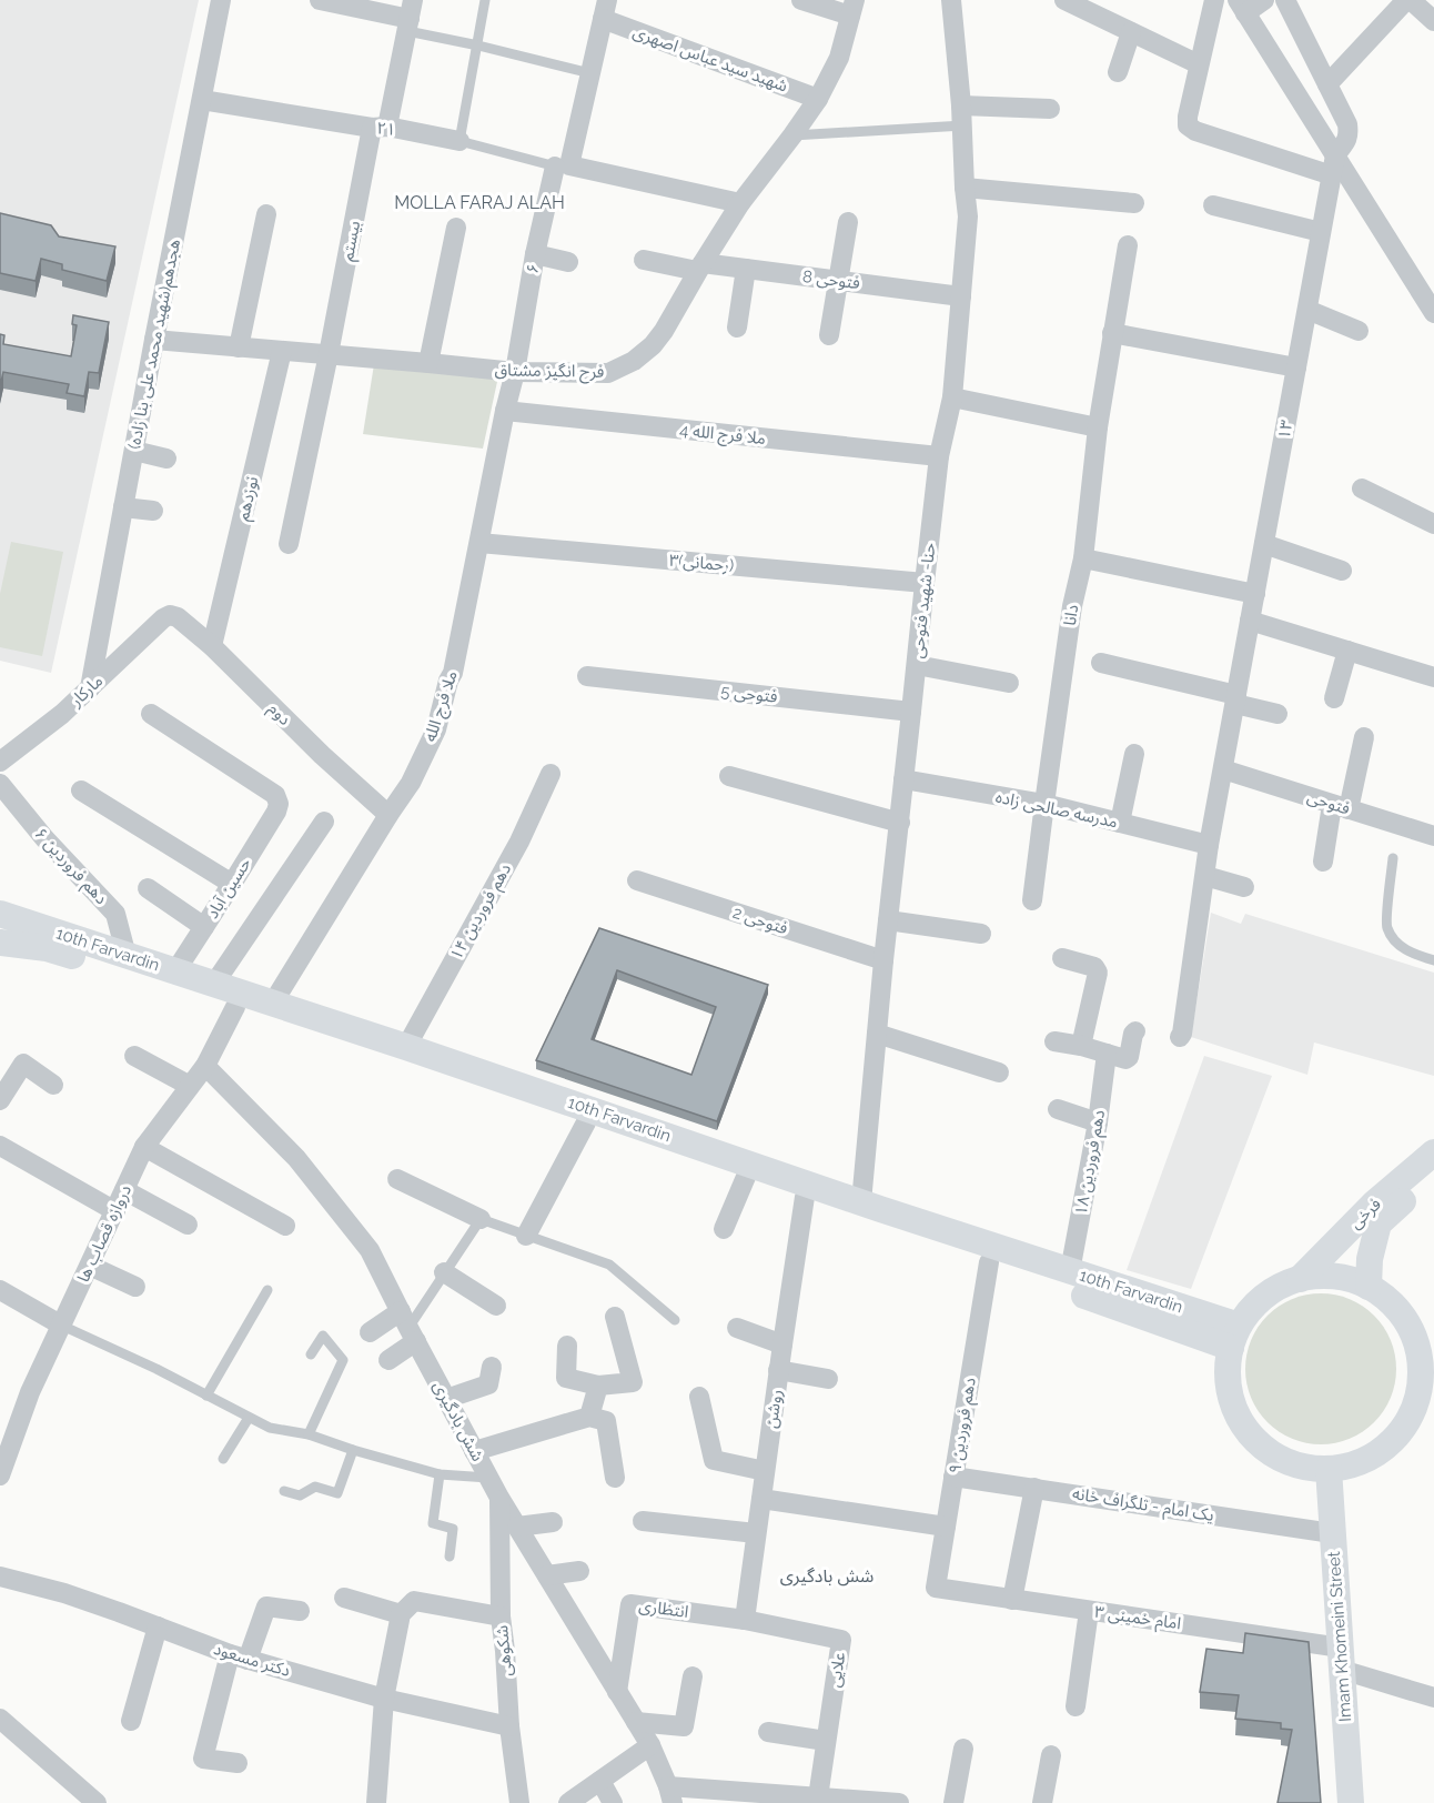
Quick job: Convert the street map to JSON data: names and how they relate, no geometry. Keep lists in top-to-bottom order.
{
  "streets": {
    "main road": ["10th Farvardin", "فرخی", "Imam Khomeini Street"],
    "street": [
      "شهید سید عباس اصهری",
      "۲۱",
      "بیستم",
      "۶",
      "فتوحی 8",
      "هجدهم(شهید محمد علی بنا زاده)",
      "فرح انگیز مشتاق",
      "۱۳",
      "4 ملا فرج الله",
      "نوزدهم",
      "۳(رحمانی)",
      "حنا- شهید فتوحی",
      "دانا",
      "مارکار",
      "فتوحی 5",
      "ملا فرج الله",
      "دوم",
      "فتوحی",
      "مدرسه صالحی زاده",
      "دهم فروردین ۶",
      "حسین آباد",
      "دهم فروردین ۱۴",
      "فتوحی 2",
      "دهم فروردین ۱۸",
      "دروازه قصاب ها",
      "روشن",
      "شش بادگیری",
      "دهم فروردین ۹",
      "یک امام - تلگراف خانه",
      "انتظاری",
      "امام خمینی ۳",
      "شکوهی",
      "دکتر مسعود",
      "علایی"
    ]
  },
  "crossings": [
    ["شهید سید عباس اصهری", "۶"],
    ["شهید سید عباس اصهری", "فرح انگیز مشتاق"],
    ["۲۱", "بیستم"],
    ["۲۱", "۶"],
    ["۲۱", "هجدهم(شهید محمد علی بنا زاده)"],
    ["بیستم", "فرح انگیز مشتاق"],
    ["۶", "فرح انگیز مشتاق"],
    ["۶", "ملا فرج الله"],
    ["فتوحی 8", "فرح انگیز مشتاق"],
    ["فتوحی 8", "حنا- شهید فتوحی"],
    ["هجدهم(شهید محمد علی بنا زاده)", "فرح انگیز مشتاق"],
    ["هجدهم(شهید محمد علی بنا زاده)", "مارکار"],
    ["فرح انگیز مشتاق", "نوزدهم"],
    ["فرح انگیز مشتاق", "ملا فرج الله"],
    ["۱۳", "فتوحی"],
    ["۱۳", "مدرسه صالحی زاده"],
    ["4 ملا فرج الله", "حنا- شهید فتوحی"],
    ["4 ملا فرج الله", "ملا فرج الله"],
    ["نوزدهم", "دوم"],
    ["۳(رحمانی)", "حنا- شهید فتوحی"],
    ["۳(رحمانی)", "ملا فرج الله"],
    ["حنا- شهید فتوحی", "فتوحی 5"],
    ["حنا- شهید فتوحی", "مدرسه صالحی زاده"],
    ["حنا- شهید فتوحی", "فتوحی 2"],
    ["حنا- شهید فتوحی", "10th Farvardin"],
    ["دانا", "مدرسه صالحی زاده"],
    ["مارکار", "دوم"],
    ["ملا فرج الله", "دوم"],
    ["ملا فرج الله", "10th Farvardin"],
    ["دهم فروردین ۶", "10th Farvardin"],
    ["حسین آباد", "10th Farvardin"],
    ["دهم فروردین ۱۴", "10th Farvardin"],
    ["10th Farvardin", "دهم فروردین ۱۸"],
    ["10th Farvardin", "فرخی"],
    ["10th Farvardin", "دروازه قصاب ها"],
    ["10th Farvardin", "روشن"],
    ["10th Farvardin", "دهم فروردین ۹"],
    ["10th Farvardin", "Imam Khomeini Street"],
    ["فرخی", "Imam Khomeini Street"],
    ["دروازه قصاب ها", "شش بادگیری"],
    ["روشن", "انتظاری"],
    ["روشن", "علایی"],
    ["شش بادگیری", "انتظاری"],
    ["شش بادگیری", "شکوهی"],
    ["دهم فروردین ۹", "یک امام - تلگراف خانه"],
    ["دهم فروردین ۹", "امام خمینی ۳"],
    ["یک امام - تلگراف خانه", "Imam Khomeini Street"],
    ["انتظاری", "علایی"],
    ["امام خمینی ۳", "Imam Khomeini Street"],
    ["شکوهی", "دکتر مسعود"]
  ],
  "districts": ["MOLLA FARAJ ALAH", "شش بادگیری"]
}
